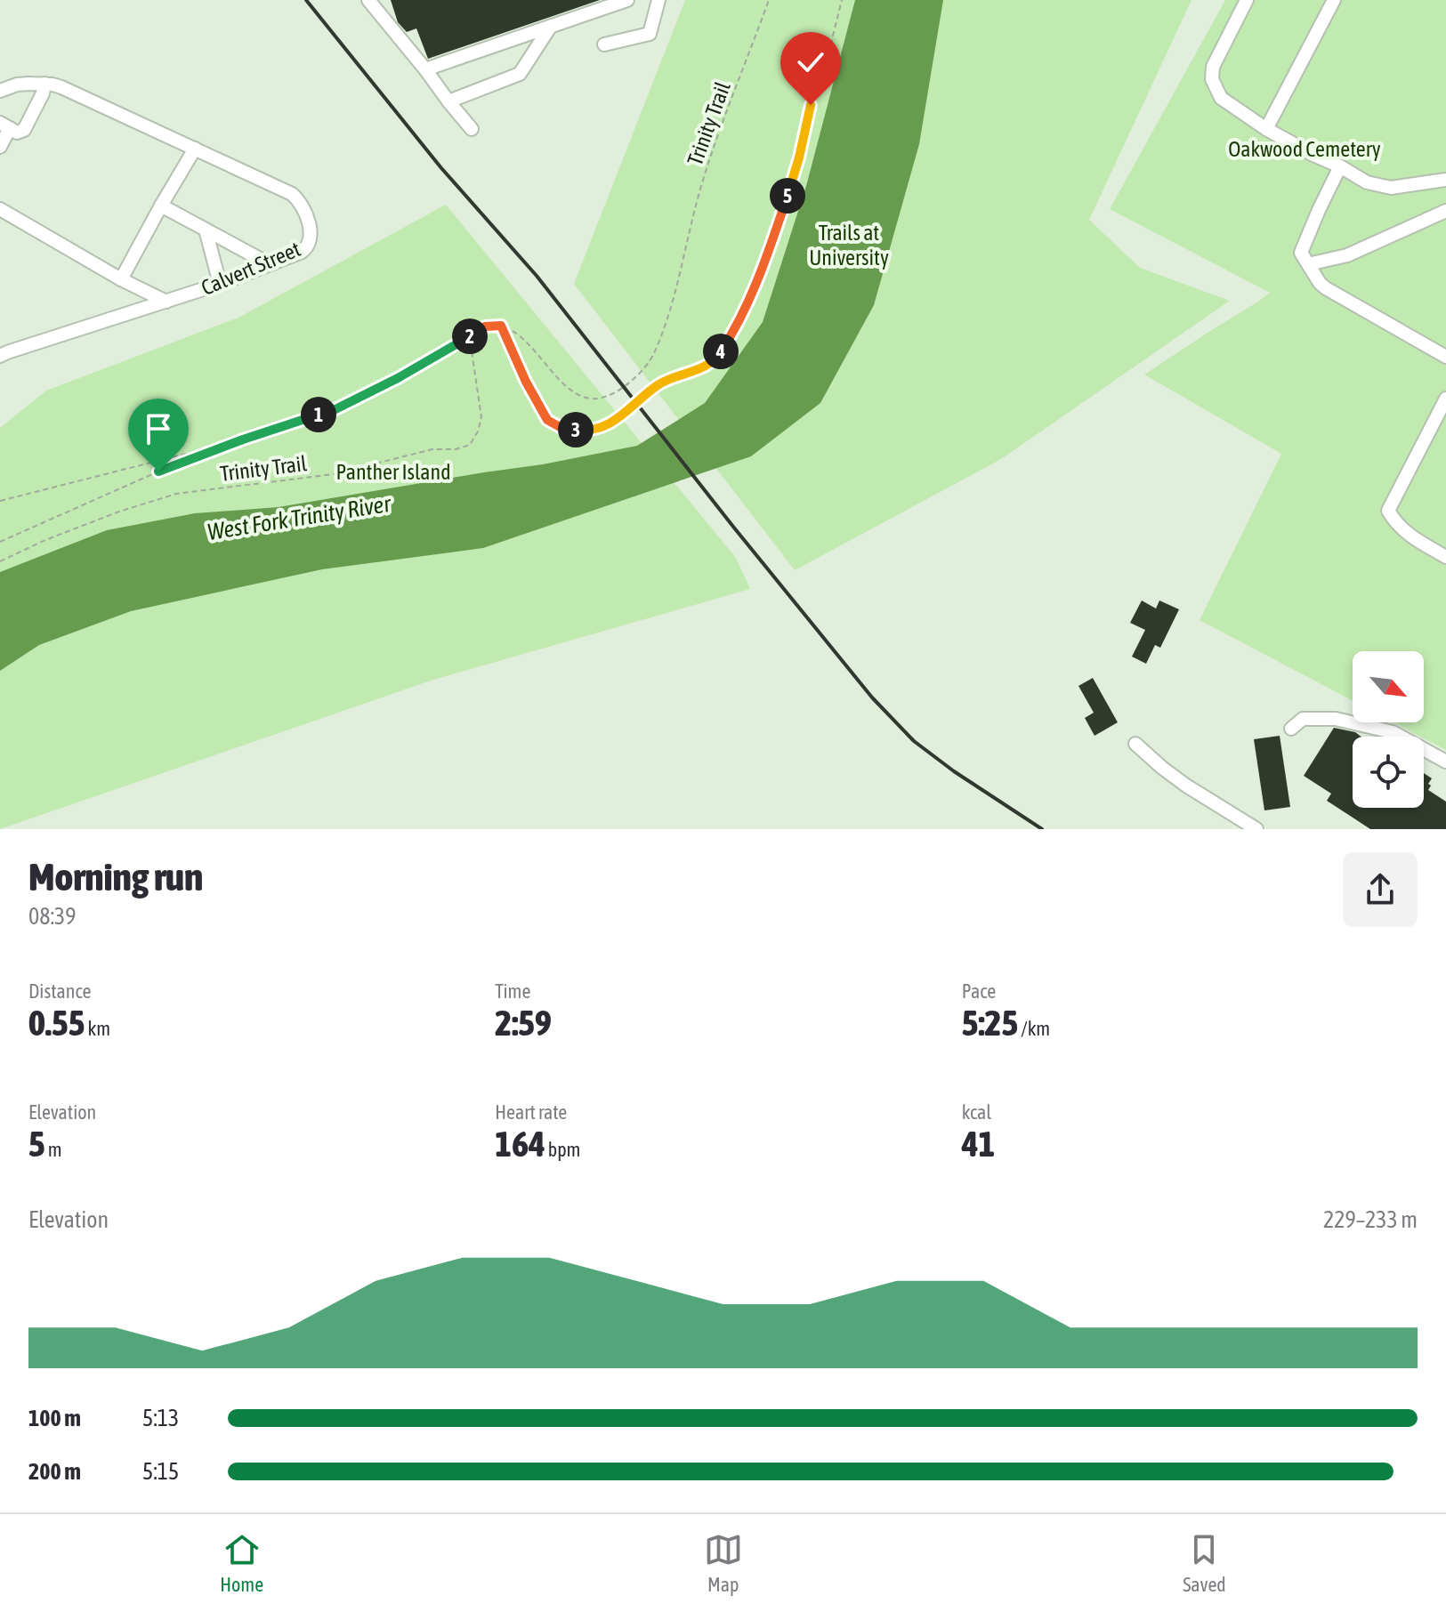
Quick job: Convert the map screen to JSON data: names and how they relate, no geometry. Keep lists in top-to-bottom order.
{
  "streets": {
    "street": ["Calvert Street"],
    "path": ["Trinity Trail"]
  },
  "water": ["West Fork Trinity River"],
  "parks": ["Oakwood Cemetery", "Trails at University", "Panther Island"],
  "north": "bottom right",
  "page": {
    "pins": [
      "5",
      "2",
      "4",
      "1",
      "3"
    ],
    "heading": ["Morning run", "08:39"],
    "stats": [
      ["Distance", "0.55 km"],
      ["Time", "2:59"],
      ["Pace", "5:25 /km"],
      ["Elevation", "5 m"],
      ["Heart rate", "164 bpm"],
      ["kcal", "41"]
    ],
    "chart": ["Elevation", "229–233 m"],
    "list": [
      {
        "name": "100 m",
        "note": "5:13"
      },
      {
        "name": "200 m",
        "note": "5:15"
      }
    ],
    "tabs": ["Home", "Map", "Saved"]
  }
}
